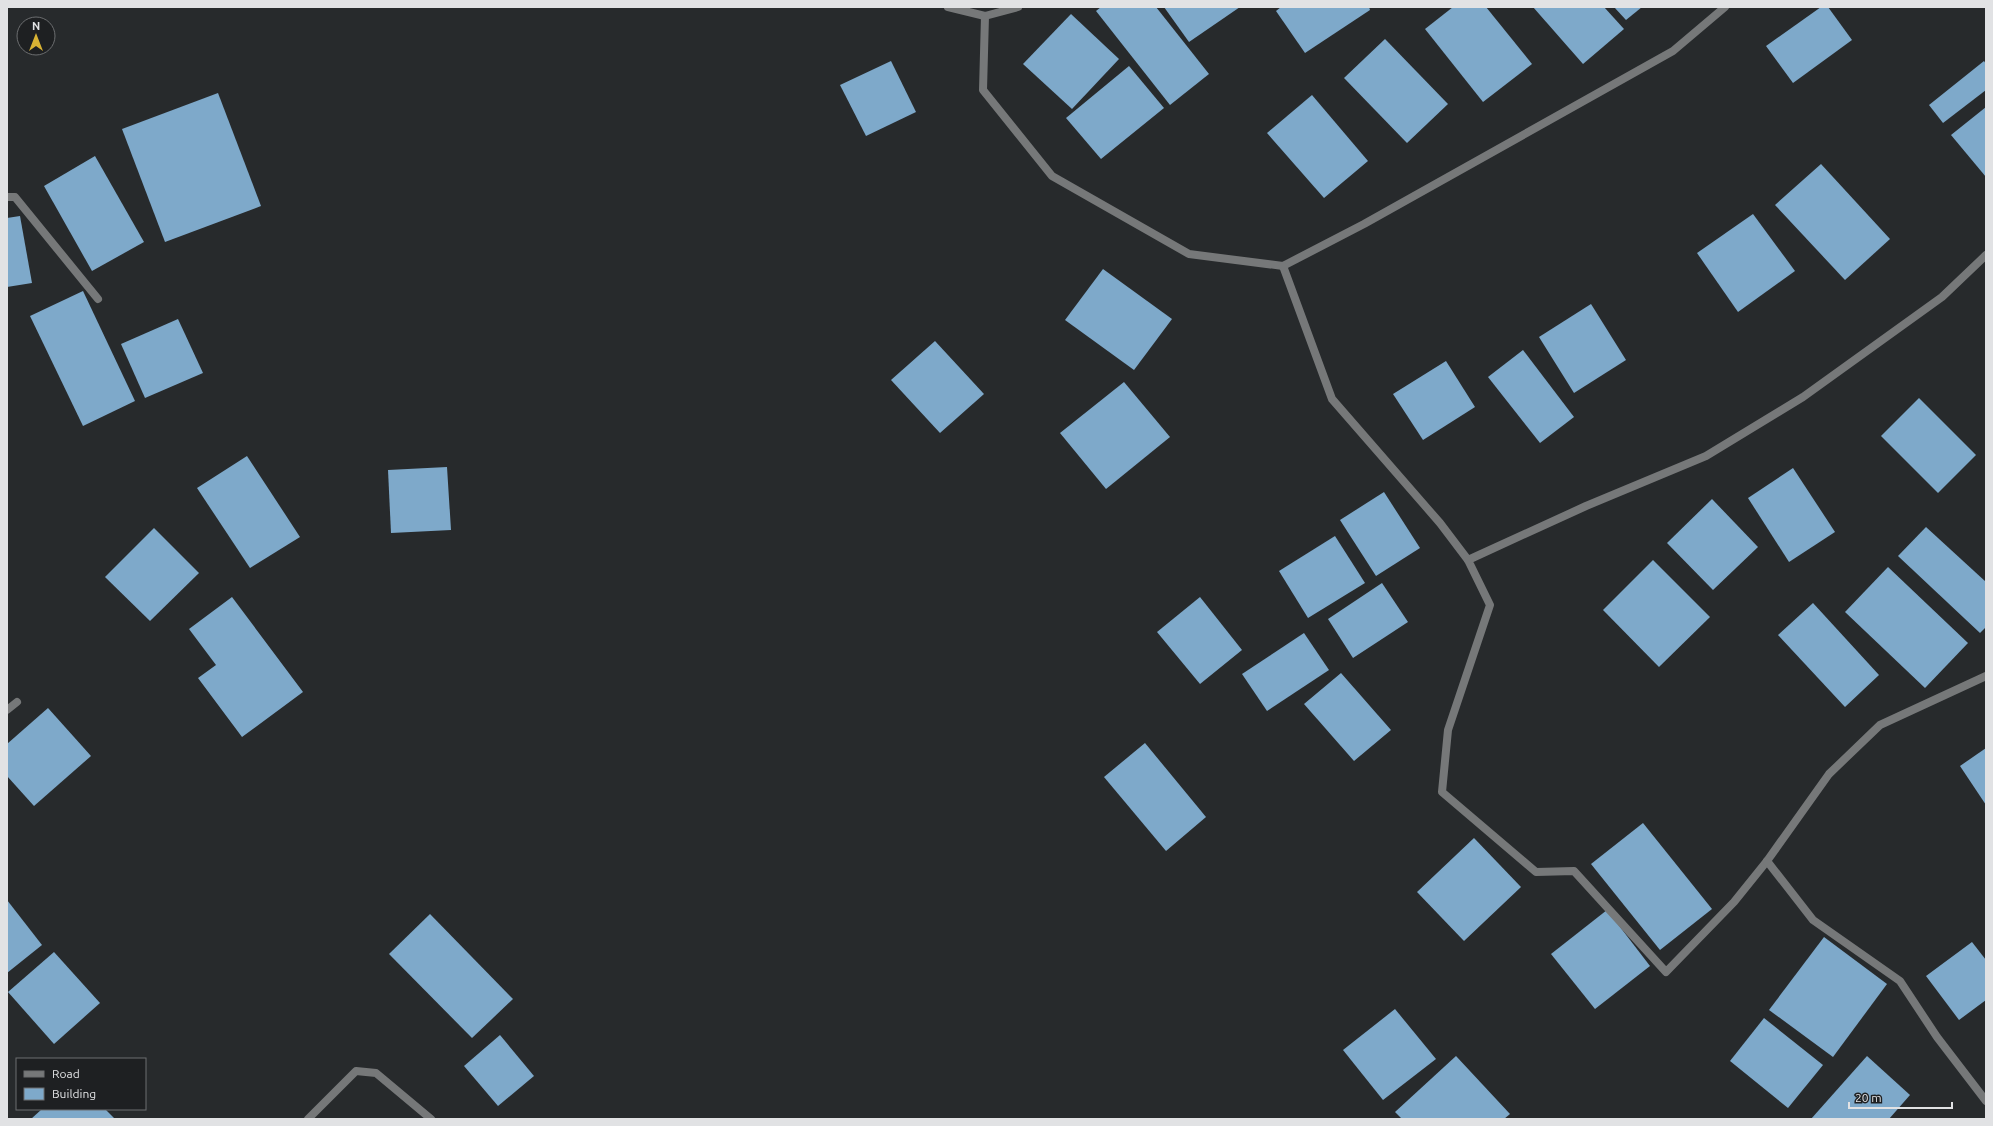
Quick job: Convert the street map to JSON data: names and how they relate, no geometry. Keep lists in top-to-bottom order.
{
  "legend": ["Road", "Building"],
  "scale_bar": "20 m",
  "north": "top"
}
